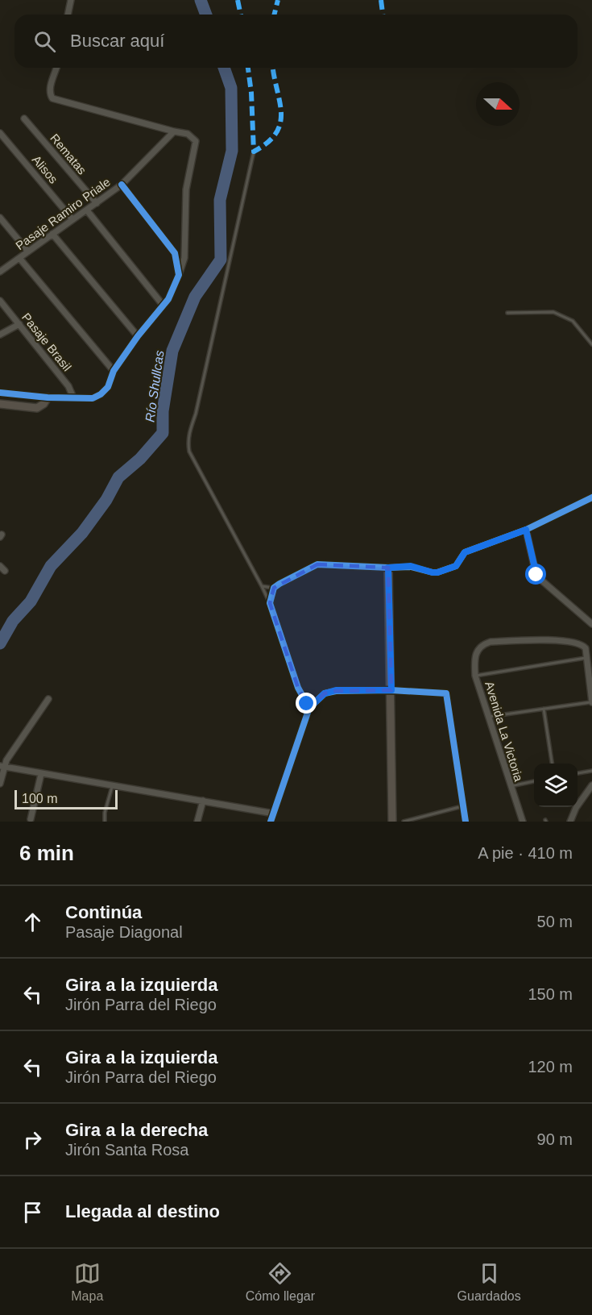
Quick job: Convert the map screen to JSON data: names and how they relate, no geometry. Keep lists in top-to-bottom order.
{
  "streets": {
    "street": [
      "Rematas",
      "Alisos",
      "Pasaje Ramiro Priale",
      "Pasaje Brasil",
      "Avenida La Victoria"
    ]
  },
  "crossings": [
    ["Rematas", "Pasaje Ramiro Priale"],
    ["Alisos", "Pasaje Ramiro Priale"]
  ],
  "water": ["Río Shullcas"],
  "scale_bar": "100 m",
  "north": "right",
  "page": {
    "search": "Buscar aquí",
    "scale": "100 m",
    "heading": ["6 min", "A pie · 410 m"],
    "list": [
      ["Continúa", "Pasaje Diagonal", "50 m"],
      ["Gira a la izquierda", "Jirón Parra del Riego", "150 m"],
      ["Gira a la izquierda", "Jirón Parra del Riego", "120 m"],
      ["Gira a la derecha", "Jirón Santa Rosa", "90 m"],
      "Llegada al destino"
    ],
    "nav": ["Mapa", "Cómo llegar", "Guardados"]
  }
}
